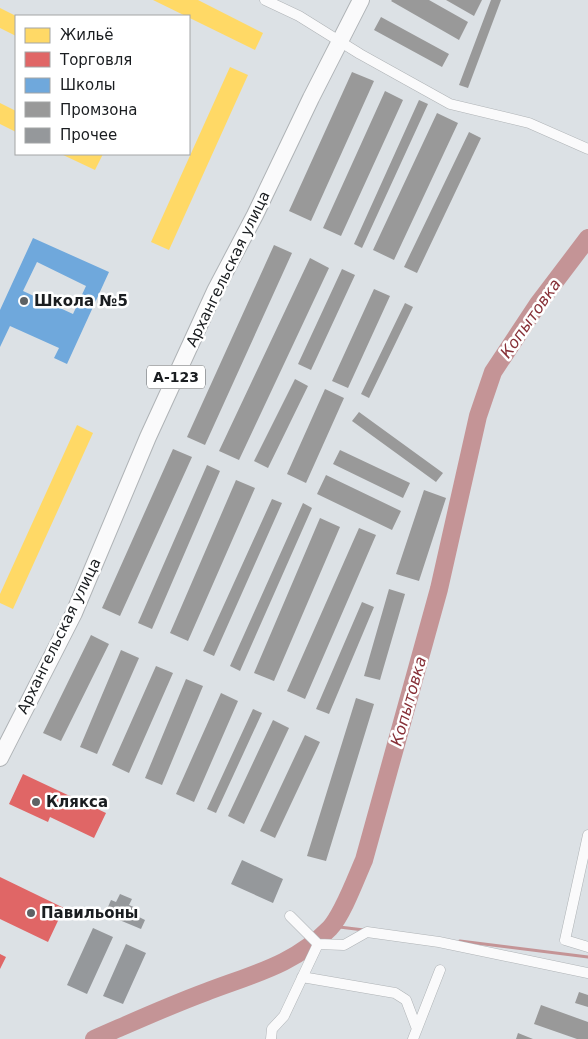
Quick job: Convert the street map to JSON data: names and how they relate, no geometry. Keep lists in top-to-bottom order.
{
  "streets": {
    "main road": ["Архангельская улица", "А-123"]
  },
  "water": ["Копытовка"],
  "places": ["Школа №5", "Клякса", "Павильоны"],
  "legend": [
    "Жильё",
    "Торговля",
    "Школы",
    "Промзона",
    "Прочее"
  ]
}
